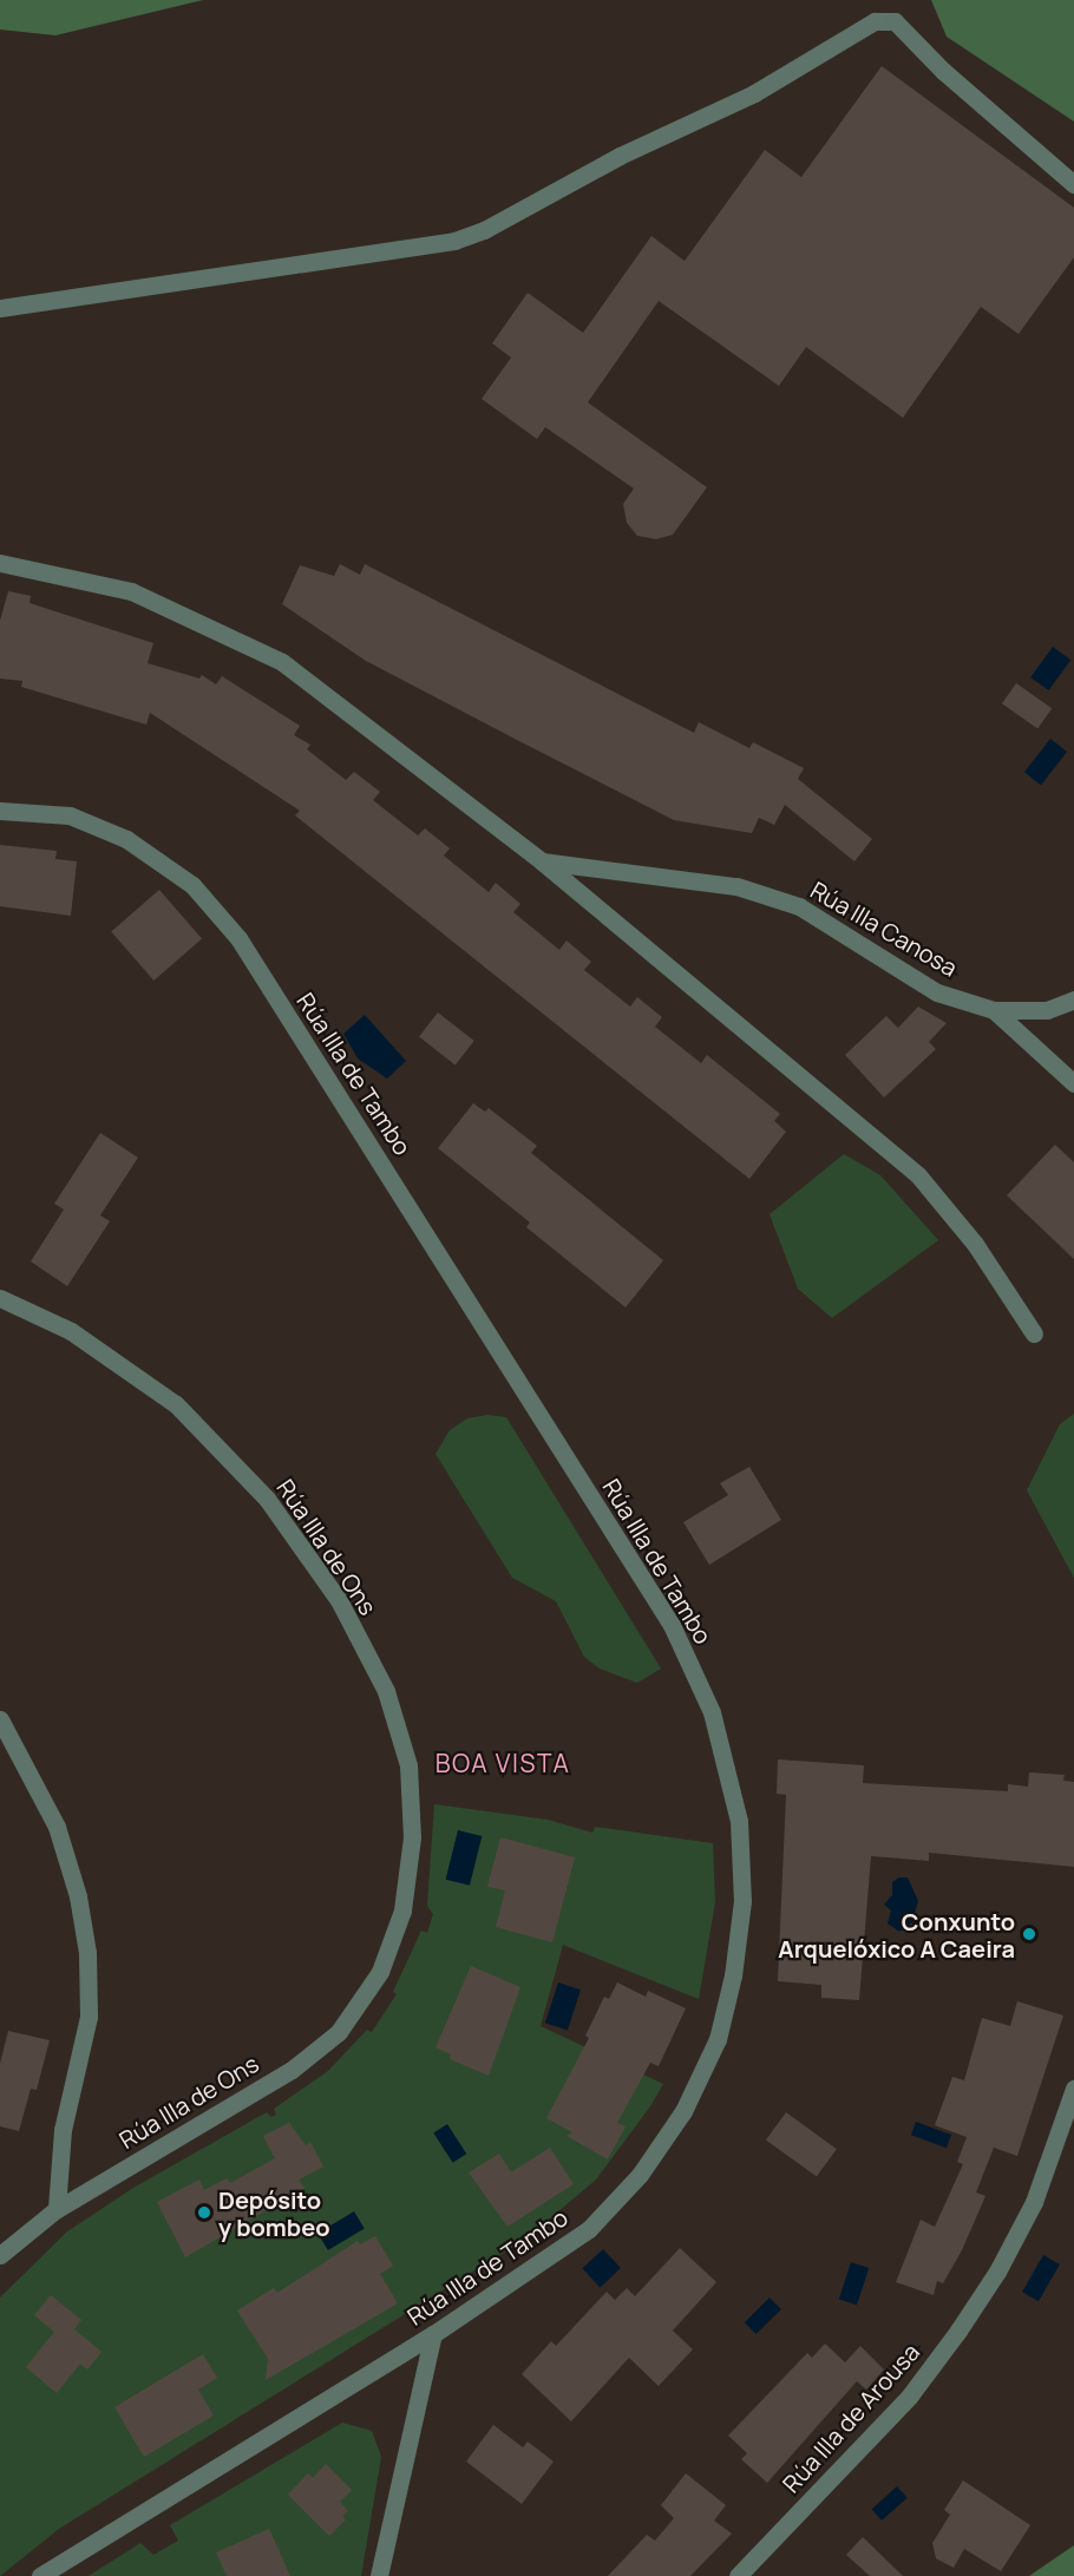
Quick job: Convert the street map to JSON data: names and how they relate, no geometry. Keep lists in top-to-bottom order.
{
  "streets": {
    "street": [
      "Rúa Illa Canosa",
      "Rúa Illa de Tambo",
      "Rúa Illa de Ons",
      "Rúa Illa de Arousa"
    ]
  },
  "districts": ["BOA VISTA"],
  "places": ["Conxunto Arquelóxico A Caeira", "Depósito y bombeo"]
}
